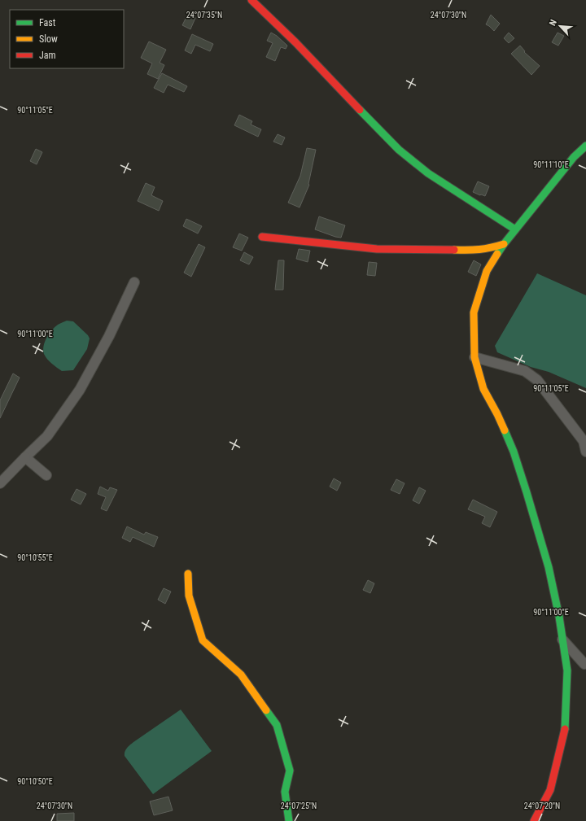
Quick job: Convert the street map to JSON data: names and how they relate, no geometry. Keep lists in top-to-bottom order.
{
  "legend": ["Fast", "Slow", "Jam"],
  "north": "top left",
  "coordinates": [
    "24°07'35\"N",
    "24°07'30\"N",
    "90°11'05\"E",
    "90°11'10\"E",
    "90°11'00\"E",
    "90°10'55\"E",
    "90°10'50\"E",
    "24°07'25\"N",
    "24°07'20\"N"
  ]
}
